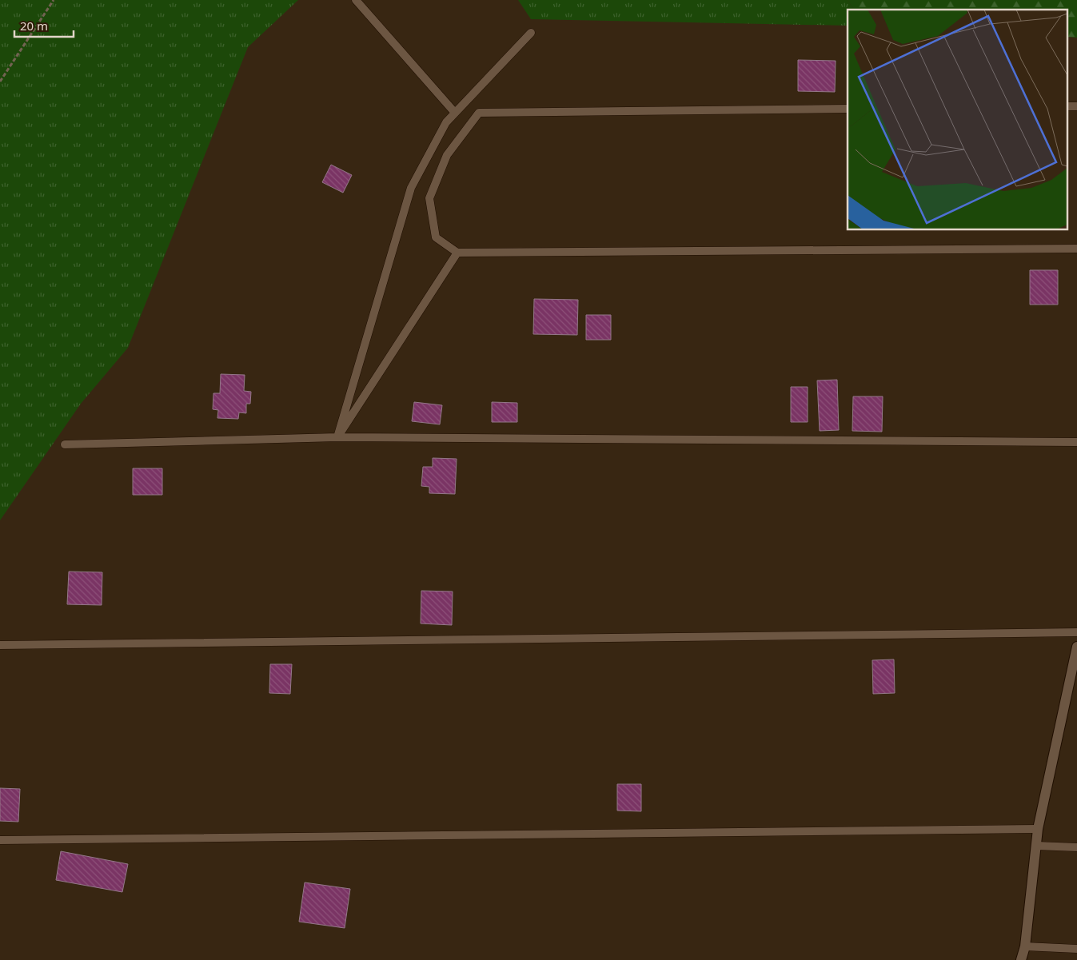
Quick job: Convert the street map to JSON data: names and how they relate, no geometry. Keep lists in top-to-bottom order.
{
  "scale_bar": "20 m"
}
